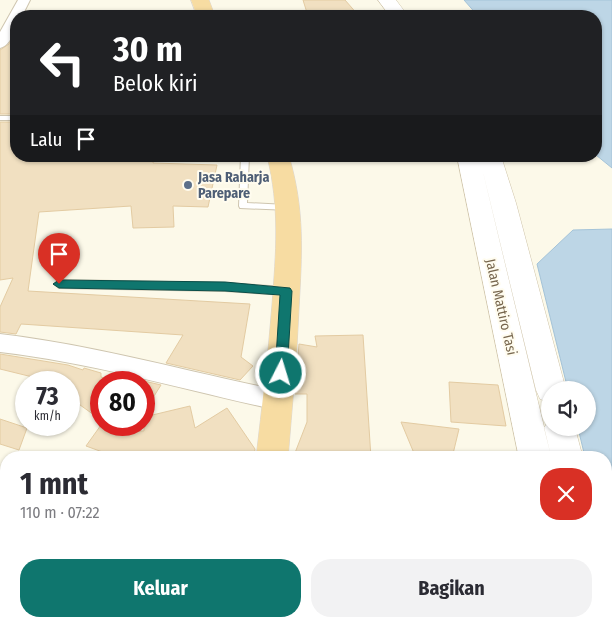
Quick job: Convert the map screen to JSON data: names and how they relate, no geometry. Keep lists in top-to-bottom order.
{
  "streets": {
    "main road": ["Jalan Mattiro Tasi"]
  },
  "places": ["Jasa Raharja Parepare"],
  "page": {
    "turn": ["30 m", "Belok kiri"],
    "then": "Lalu",
    "speed": "73 km/h",
    "limit": "80",
    "heading": ["1 mnt", "110 m · 07:22"],
    "buttons": ["Keluar", "Bagikan"]
  }
}
